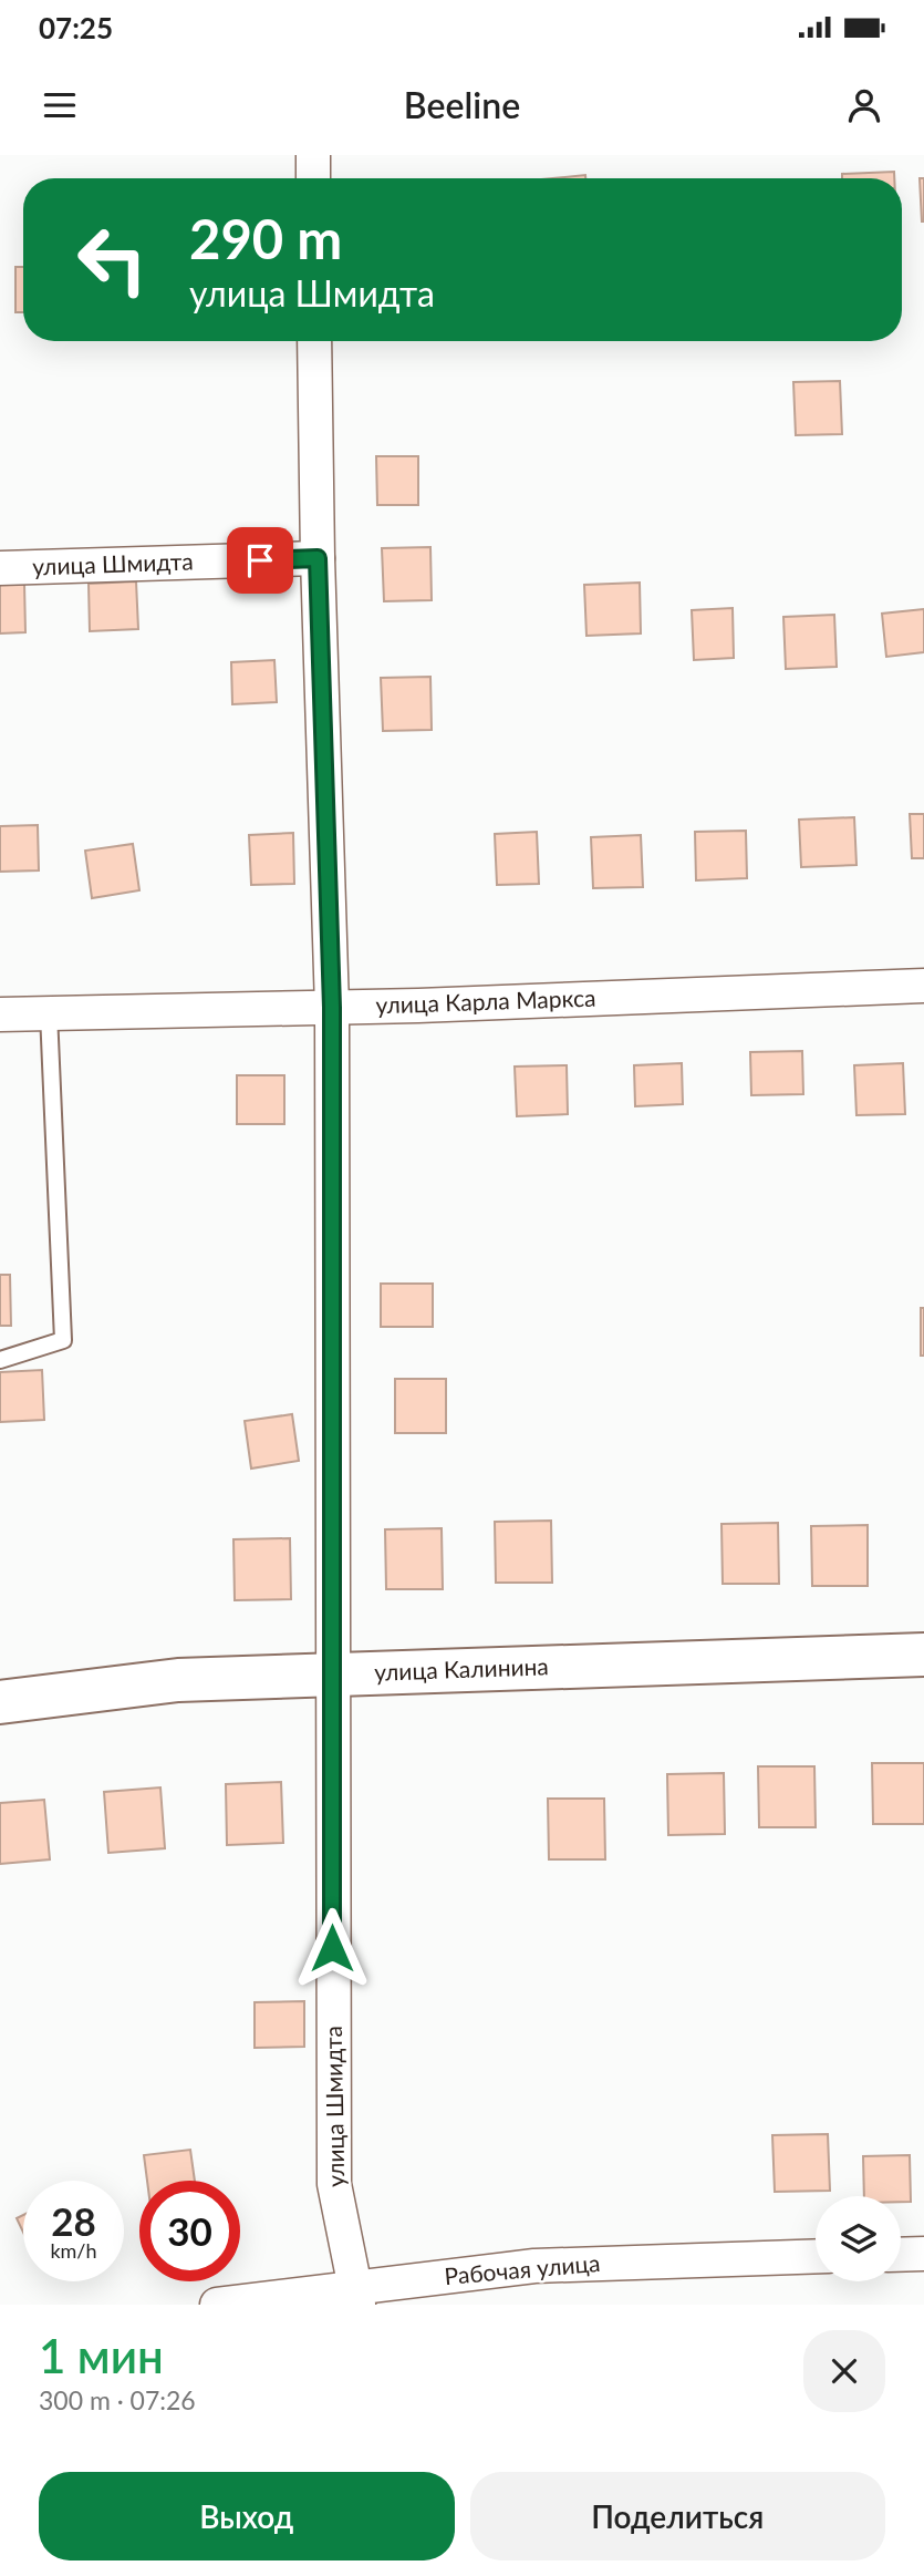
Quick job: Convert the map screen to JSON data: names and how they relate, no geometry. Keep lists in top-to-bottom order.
{
  "streets": {
    "main road": ["улица Калинина"],
    "street": ["улица Шмидта", "улица Карла Маркса", "Рабочая улица"]
  },
  "crossings": [
    ["улица Шмидта", "улица Карла Маркса"],
    ["улица Шмидта", "улица Калинина"],
    ["улица Шмидта", "Рабочая улица"]
  ],
  "page": {
    "status": "07:25",
    "header": "Beeline",
    "turn": ["290 m", "улица Шмидта"],
    "speed": "28 km/h",
    "limit": "30",
    "heading": ["1 мин", "300 m · 07:26"],
    "buttons": ["Выход", "Поделиться"]
  }
}
